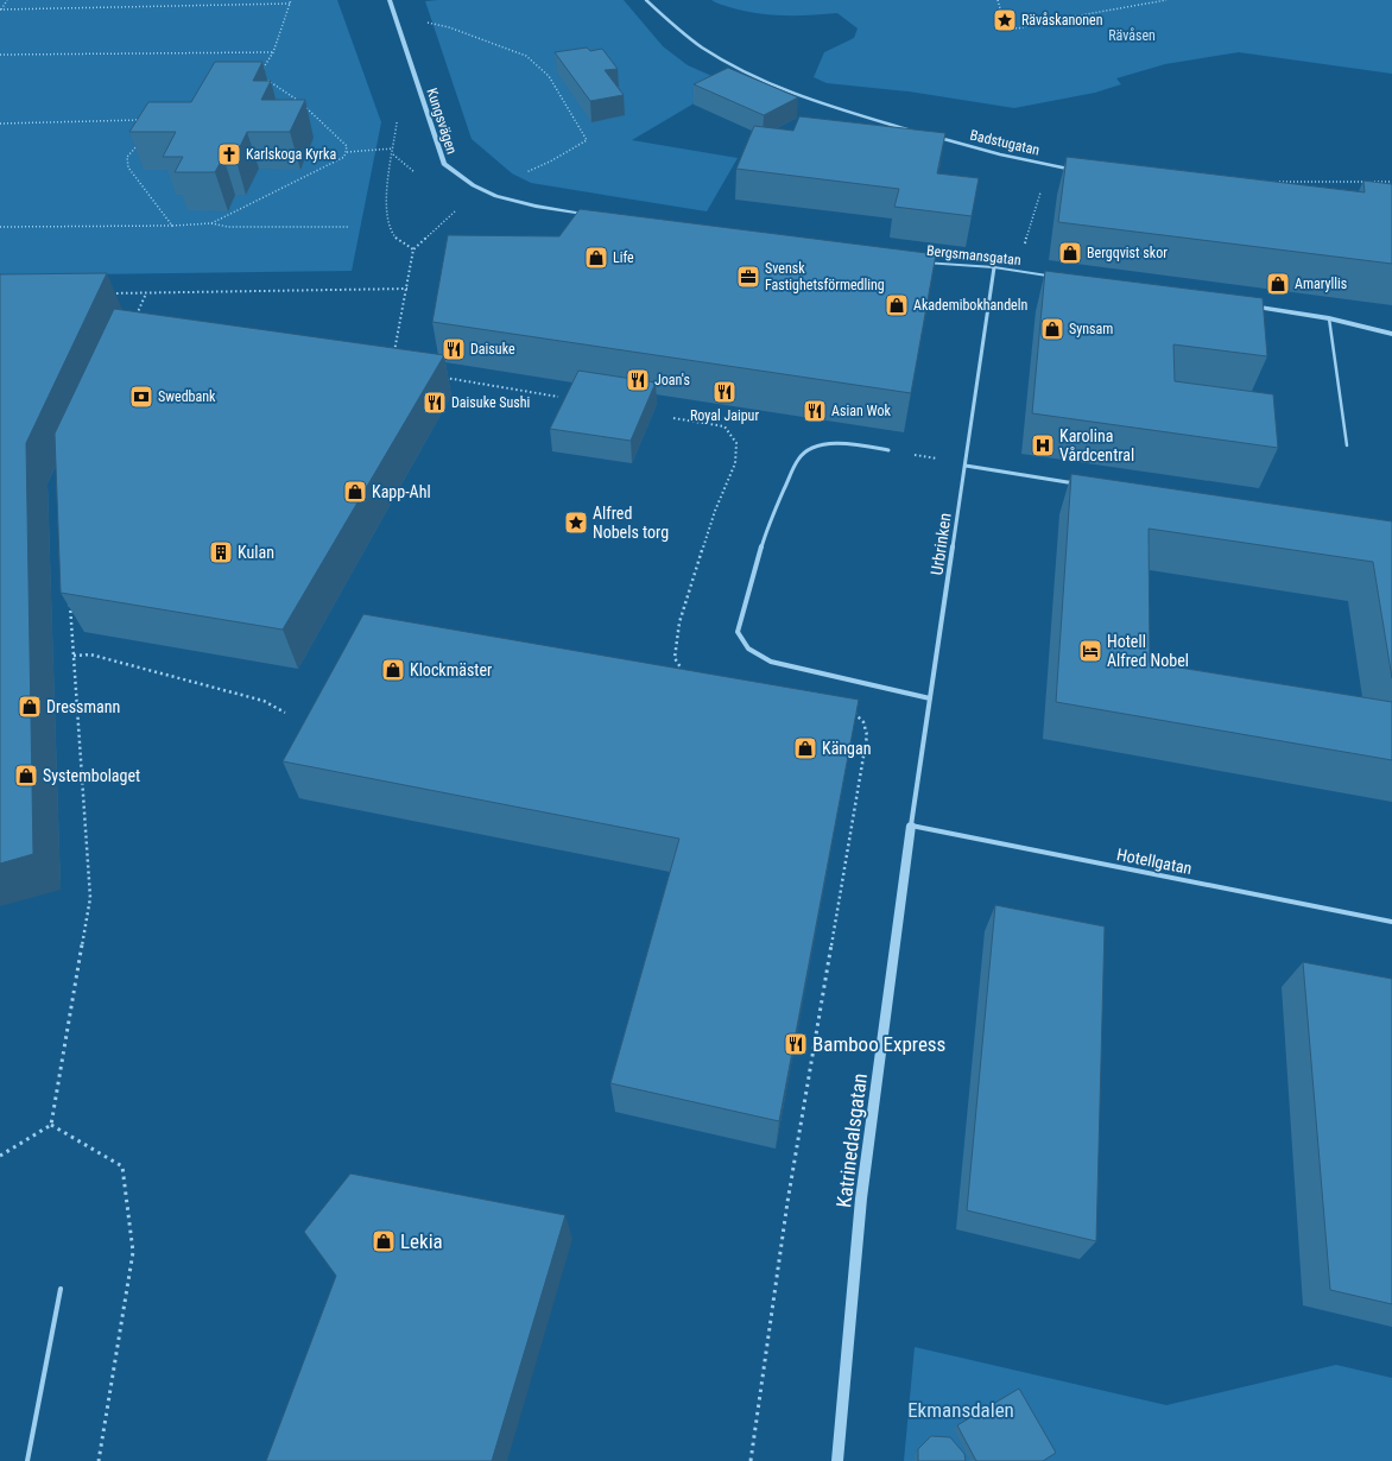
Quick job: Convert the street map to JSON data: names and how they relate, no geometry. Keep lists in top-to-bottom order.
{
  "streets": {
    "street": [
      "Kungsvägen",
      "Badstugatan",
      "Bergsmansgatan",
      "Urbrinken",
      "Hotellgatan",
      "Katrinedalsgatan"
    ]
  },
  "crossings": [
    ["Bergsmansgatan", "Urbrinken"],
    ["Urbrinken", "Hotellgatan"],
    ["Urbrinken", "Katrinedalsgatan"],
    ["Hotellgatan", "Katrinedalsgatan"]
  ],
  "parks": ["Rävåsen", "Ekmansdalen"],
  "places": {
    "place": ["Rävåskanonen", "Alfred Nobels torg"],
    "church": ["Karlskoga Kyrka"],
    "shop": [
      "Bergqvist skor",
      "Life",
      "Amaryllis",
      "Akademibokhandeln",
      "Synsam",
      "Kapp-Ahl",
      "Klockmäster",
      "Dressmann",
      "Kängan",
      "Systembolaget",
      "Lekia"
    ],
    "office": ["Svensk Fastighetsförmedling"],
    "restaurant": [
      "Daisuke",
      "Joan's",
      "Royal Jaipur",
      "Daisuke Sushi",
      "Asian Wok",
      "Bamboo Express"
    ],
    "bank": ["Swedbank"],
    "hospital": ["Karolina Vårdcentral"],
    "building": ["Kulan"],
    "hotel": ["Hotell Alfred Nobel"]
  }
}
